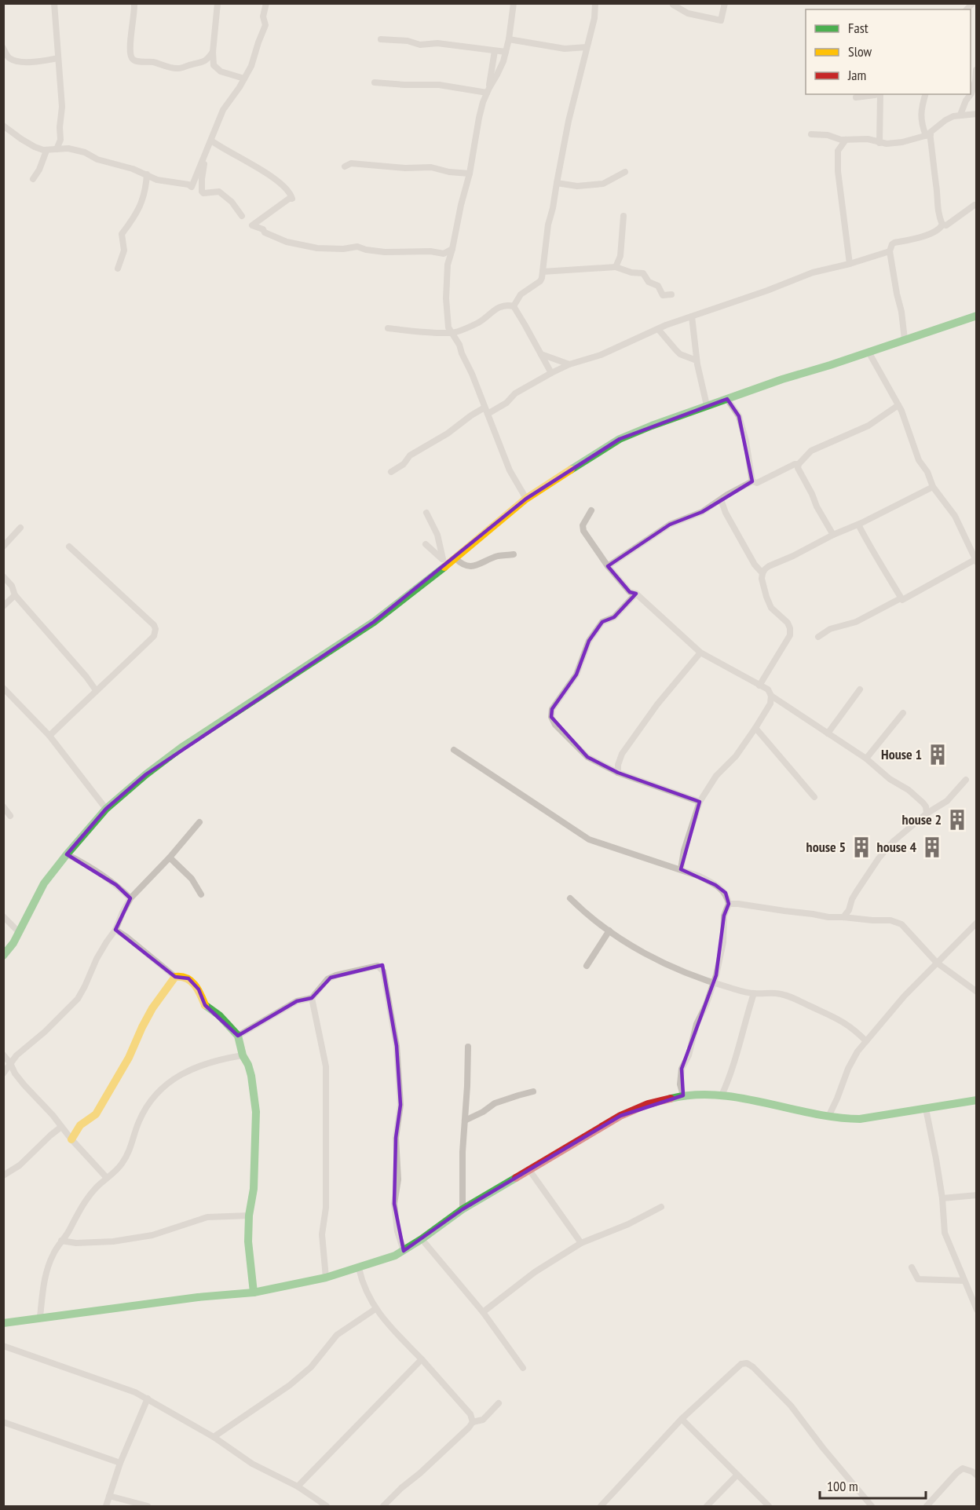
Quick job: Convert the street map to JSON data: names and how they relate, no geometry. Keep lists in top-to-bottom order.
{
  "places": {
    "building": [
      "House 1",
      "house 2",
      "house 5",
      "house 4"
    ]
  },
  "legend": ["Fast", "Slow", "Jam"],
  "scale_bar": "100 m"
}
